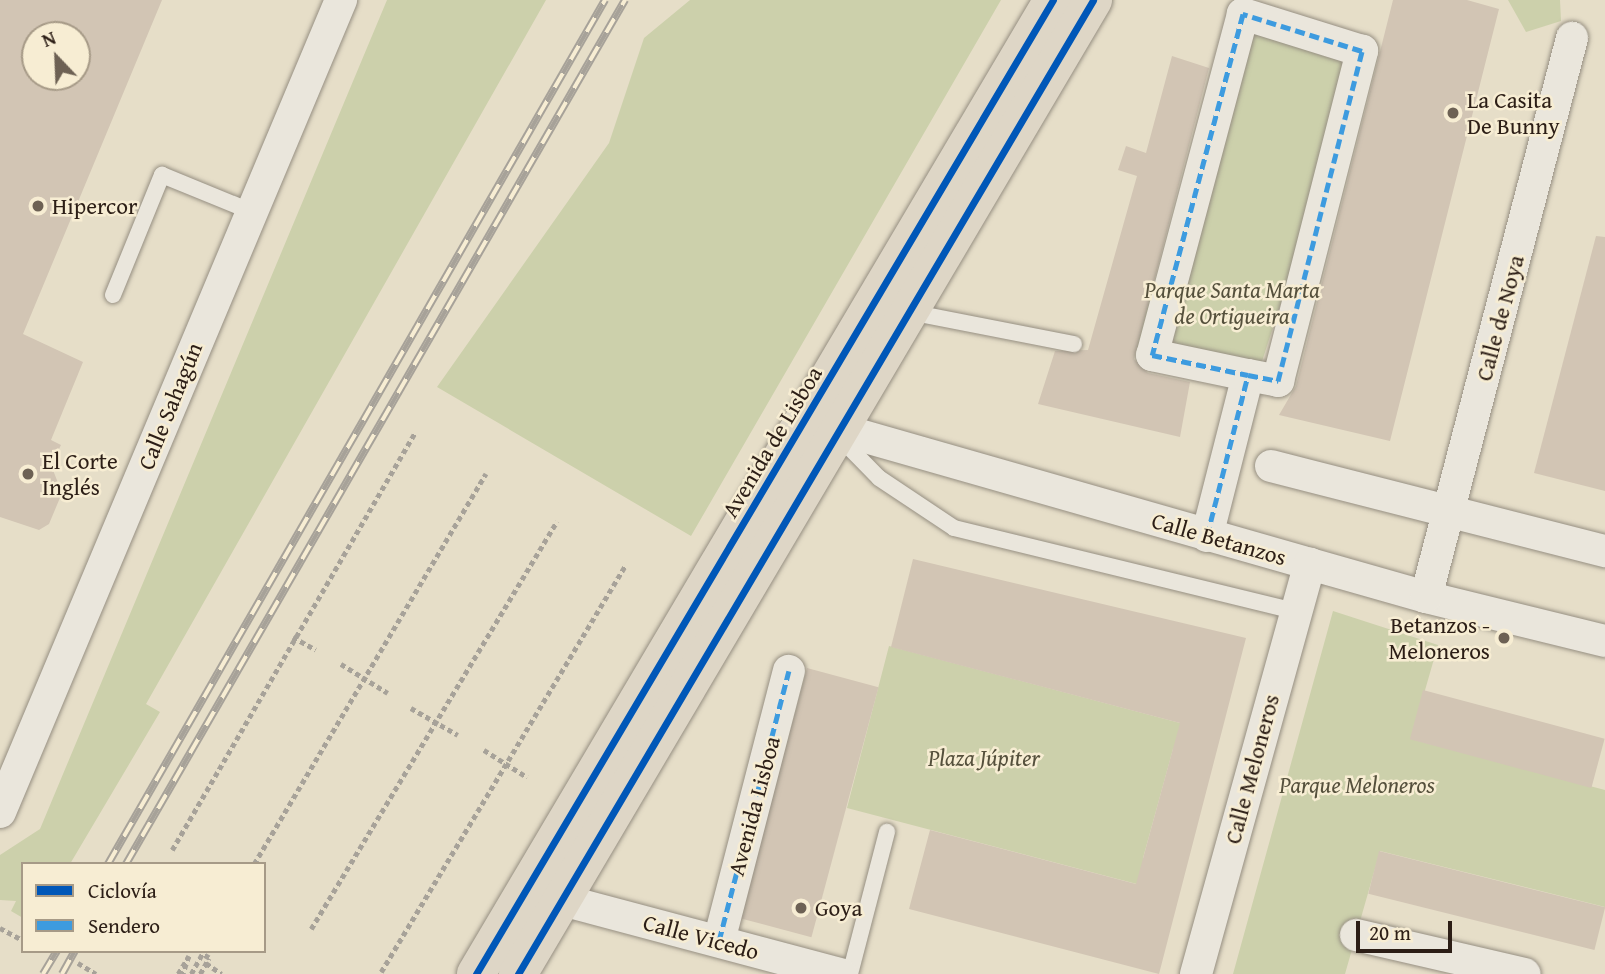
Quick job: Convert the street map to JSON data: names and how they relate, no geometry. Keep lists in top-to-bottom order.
{
  "streets": {
    "main road": ["Avenida de Lisboa"],
    "street": [
      "Calle de Noya",
      "Calle Sahagún",
      "Calle Betanzos",
      "Calle Meloneros",
      "Avenida Lisboa",
      "Calle Vicedo"
    ]
  },
  "crossings": [
    ["Calle de Noya", "Calle Betanzos"],
    ["Avenida de Lisboa", "Calle Betanzos"],
    ["Avenida de Lisboa", "Calle Vicedo"],
    ["Calle Betanzos", "Calle Meloneros"],
    ["Avenida Lisboa", "Calle Vicedo"]
  ],
  "parks": ["Parque Santa Marta de Ortigueira", "Plaza Júpiter", "Parque Meloneros"],
  "places": [
    "La Casita De Bunny",
    "Hipercor",
    "El Corte Inglés",
    "Betanzos - Meloneros",
    "Goya"
  ],
  "legend": ["Ciclovía", "Sendero"],
  "scale_bar": "20 m",
  "north": "top left"
}
